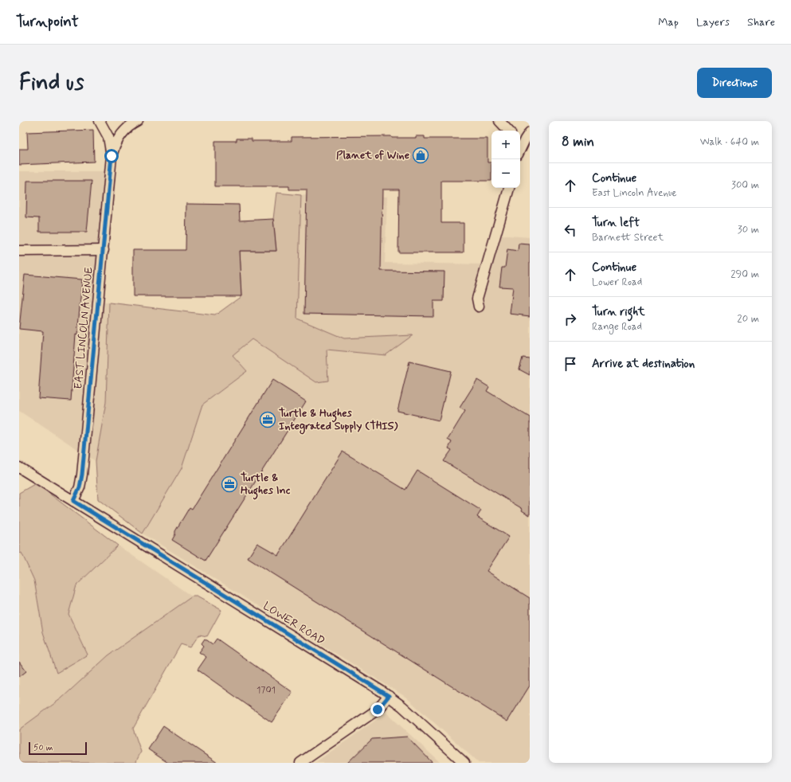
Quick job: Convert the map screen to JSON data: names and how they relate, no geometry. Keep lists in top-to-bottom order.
{
  "streets": {
    "street": ["EAST LINCOLN AVENUE", "LOWER ROAD"]
  },
  "crossings": [
    ["EAST LINCOLN AVENUE", "LOWER ROAD"]
  ],
  "places": {
    "shop": ["Planet of Wine"],
    "office": ["Turtle & Hughes Integrated Supply (THIS)", "Turtle & Hughes Inc"]
  },
  "house_numbers": ["1701"],
  "scale_bar": "50 m",
  "page": {
    "header": "Turnpoint",
    "nav": ["Map", "Layers", "Share"],
    "buttons": "Directions",
    "title": "Find us",
    "heading": ["8 min", "Walk · 640 m"],
    "map_buttons": ["+", "−"],
    "list": [
      ["Continue", "East Lincoln Avenue", "300 m"],
      ["Turn left", "Barnett Street", "30 m"],
      ["Continue", "Lower Road", "290 m"],
      ["Turn right", "Range Road", "20 m"],
      "Arrive at destination"
    ],
    "scale": "50 m"
  }
}
